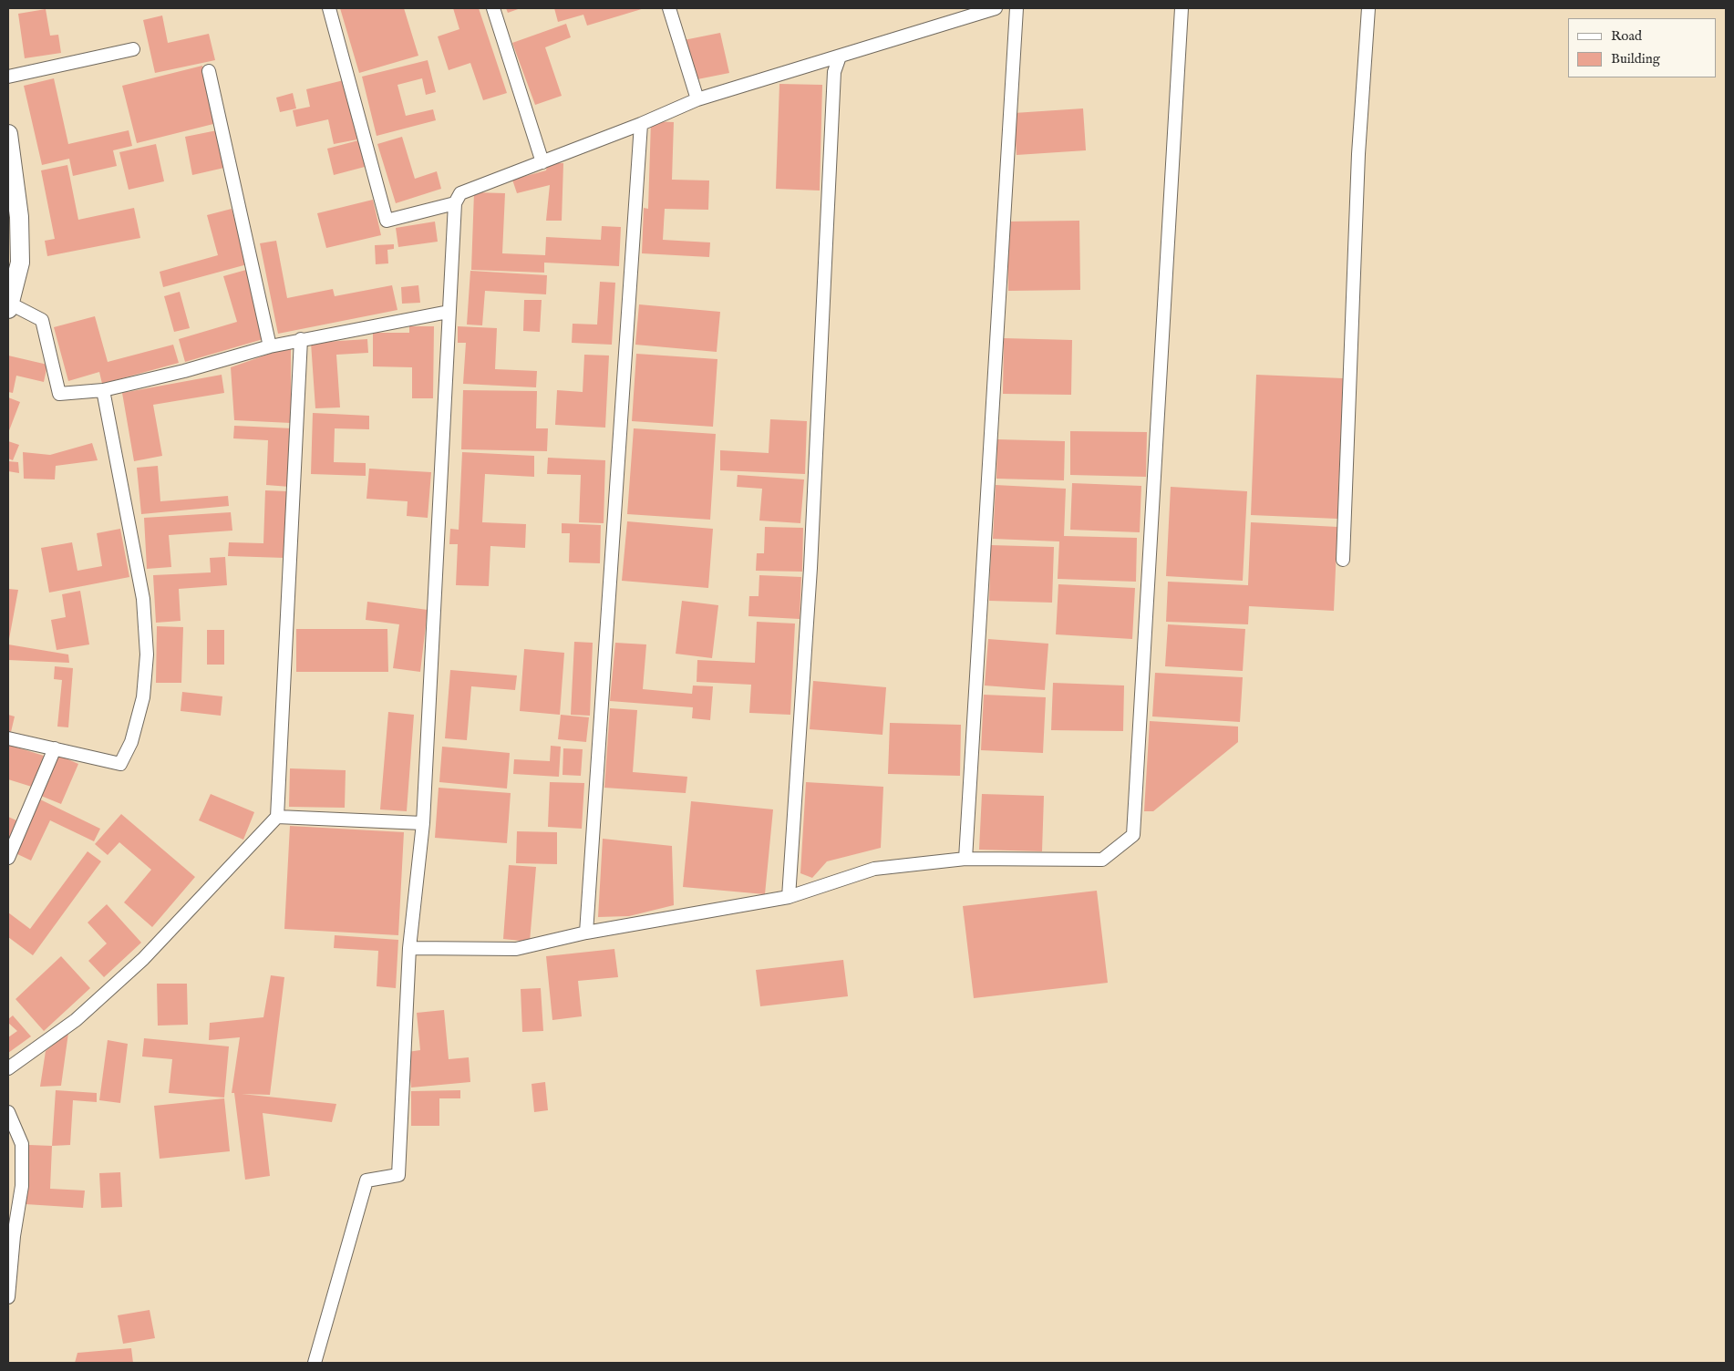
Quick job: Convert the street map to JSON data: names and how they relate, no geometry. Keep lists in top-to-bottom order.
{
  "legend": ["Road", "Building"]
}
